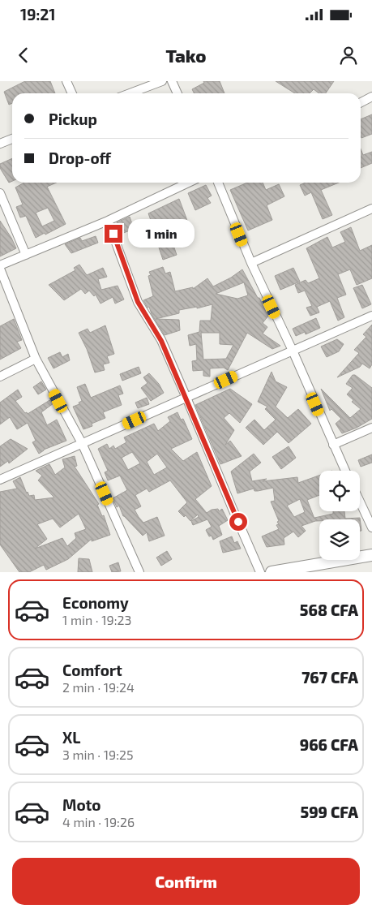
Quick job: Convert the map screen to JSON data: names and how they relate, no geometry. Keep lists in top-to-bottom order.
{
  "page": {
    "status": "19:21",
    "header": "Tako",
    "banner": ["Pickup", "Drop-off"],
    "bubble": "1 min",
    "list": [
      {
        "name": "Economy",
        "note": "1 min · 19:23",
        "value": "568 CFA"
      },
      {
        "name": "Comfort",
        "note": "2 min · 19:24",
        "value": "767 CFA"
      },
      {
        "name": "XL",
        "note": "3 min · 19:25",
        "value": "966 CFA"
      },
      {
        "name": "Moto",
        "note": "4 min · 19:26",
        "value": "599 CFA"
      }
    ],
    "buttons": "Confirm"
  }
}
